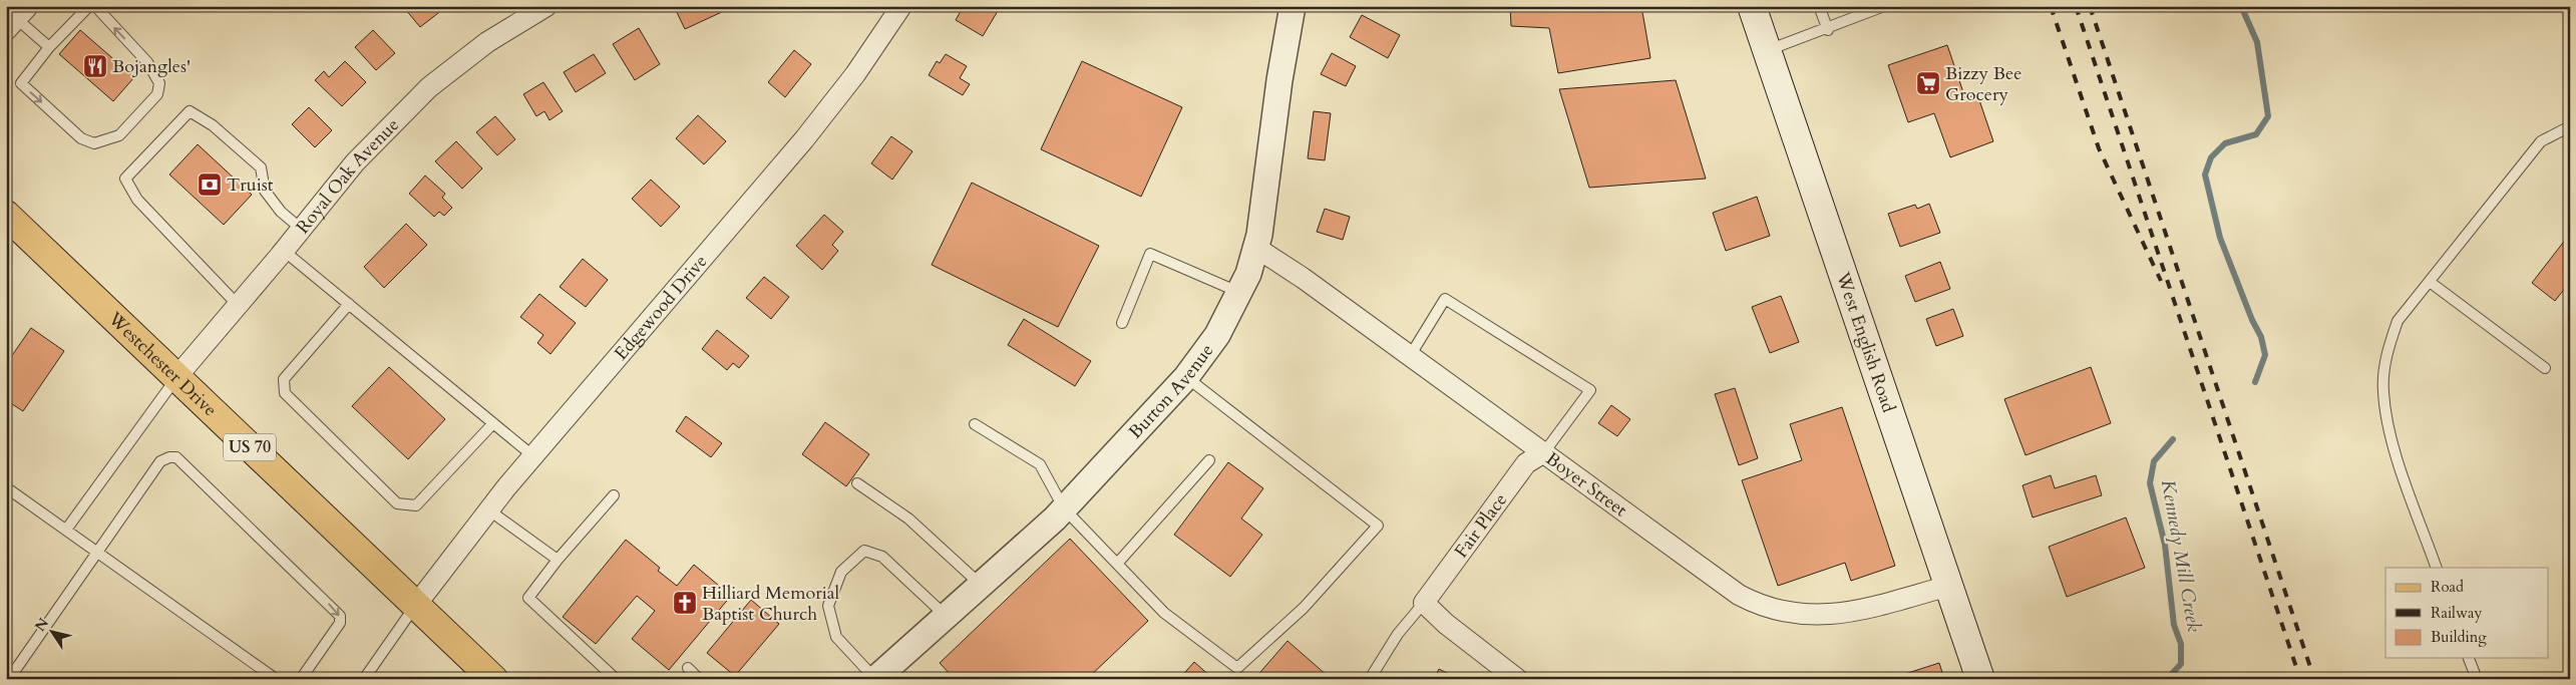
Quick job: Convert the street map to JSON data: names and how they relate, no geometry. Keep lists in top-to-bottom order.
{
  "streets": {
    "main road": ["West English Road", "Westchester Drive", "US 70"],
    "street": [
      "Royal Oak Avenue",
      "Edgewood Drive",
      "Burton Avenue",
      "Boyer Street",
      "Fair Place"
    ]
  },
  "crossings": [
    ["Royal Oak Avenue", "Westchester Drive"],
    ["Edgewood Drive", "Westchester Drive"],
    ["West English Road", "Boyer Street"],
    ["Burton Avenue", "Boyer Street"],
    ["Boyer Street", "Fair Place"]
  ],
  "water": ["Kennedy Mill Creek"],
  "places": {
    "restaurant": ["Bojangles'"],
    "supermarket": ["Bizzy Bee Grocery"],
    "bank": ["Truist"],
    "church": ["Hilliard Memorial Baptist Church"]
  },
  "legend": ["Road", "Railway", "Building"],
  "north": "top left"
}
